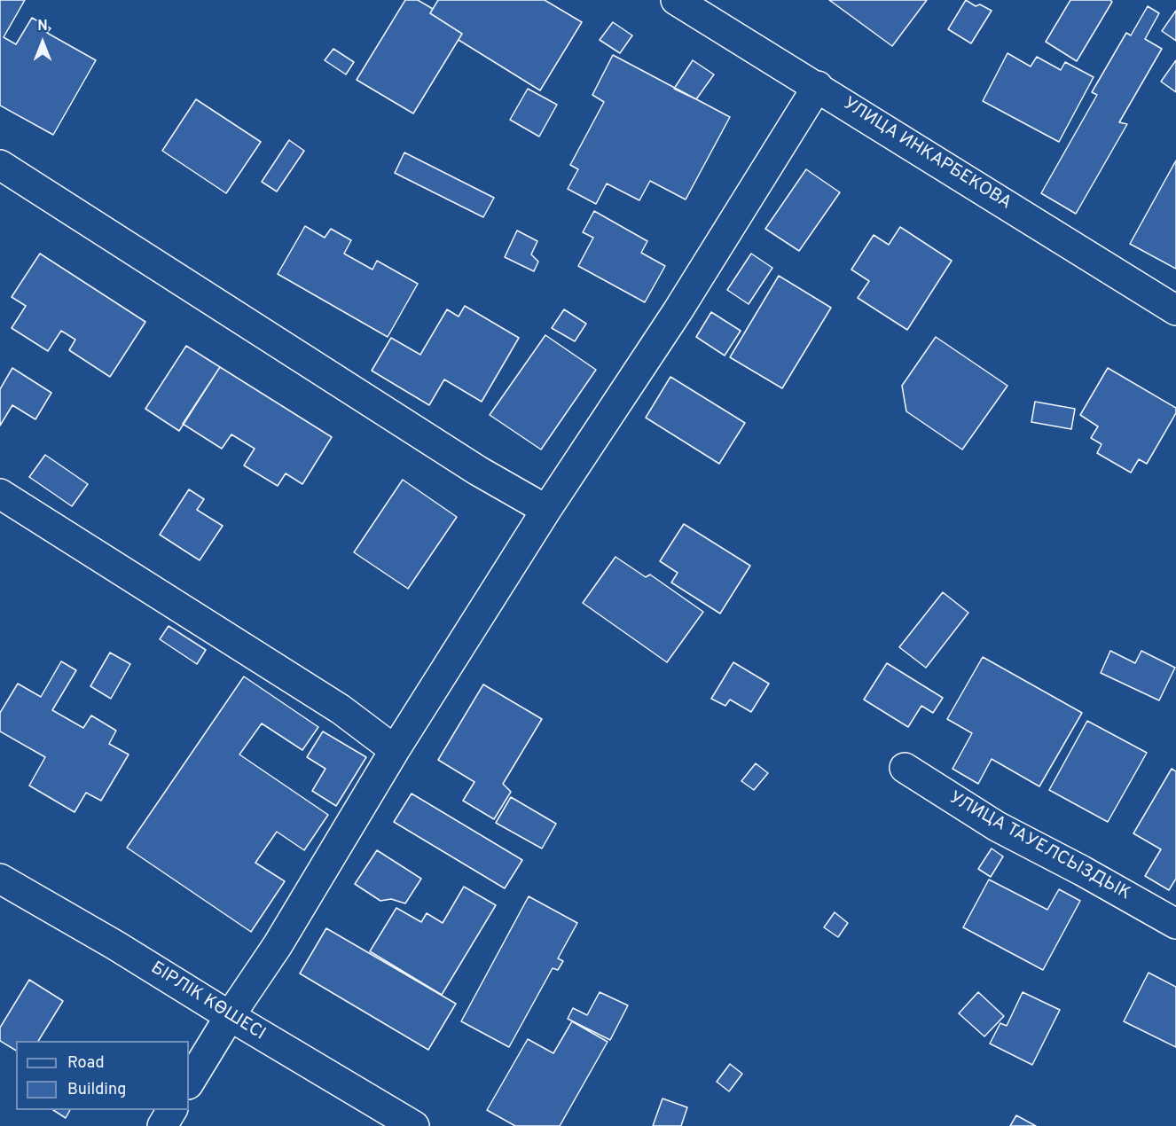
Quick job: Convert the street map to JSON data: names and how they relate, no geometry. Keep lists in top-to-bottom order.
{
  "streets": {
    "street": ["УЛИЦА ИНКАРБЕКОВА", "УЛИЦА ТАУЕЛСЫЗДЫК", "БІРЛІК КӨШЕСІ"]
  },
  "legend": ["Road", "Building"],
  "north": "top"
}
